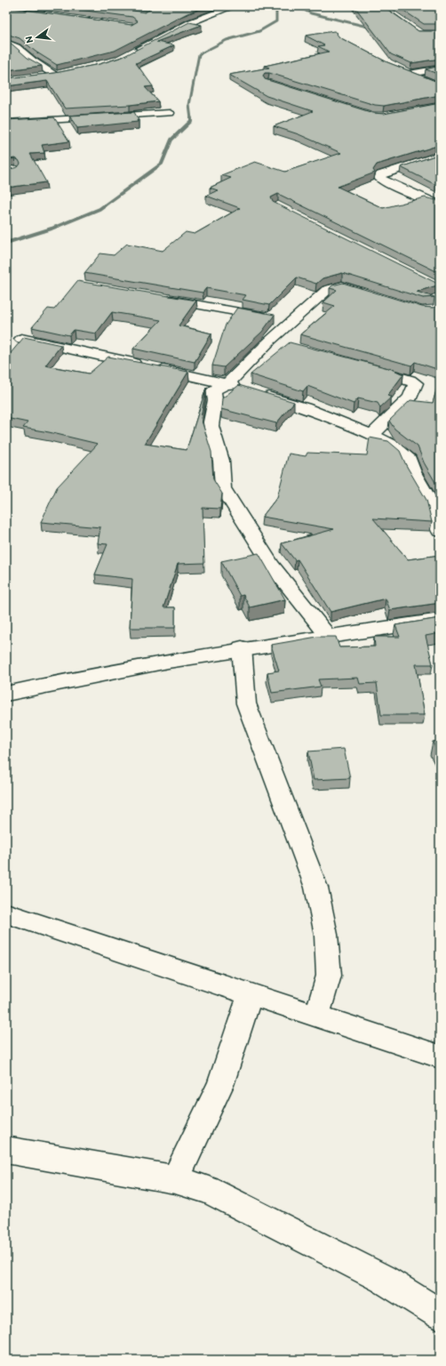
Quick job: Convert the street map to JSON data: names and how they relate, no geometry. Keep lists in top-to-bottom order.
{
  "north": "left"
}
